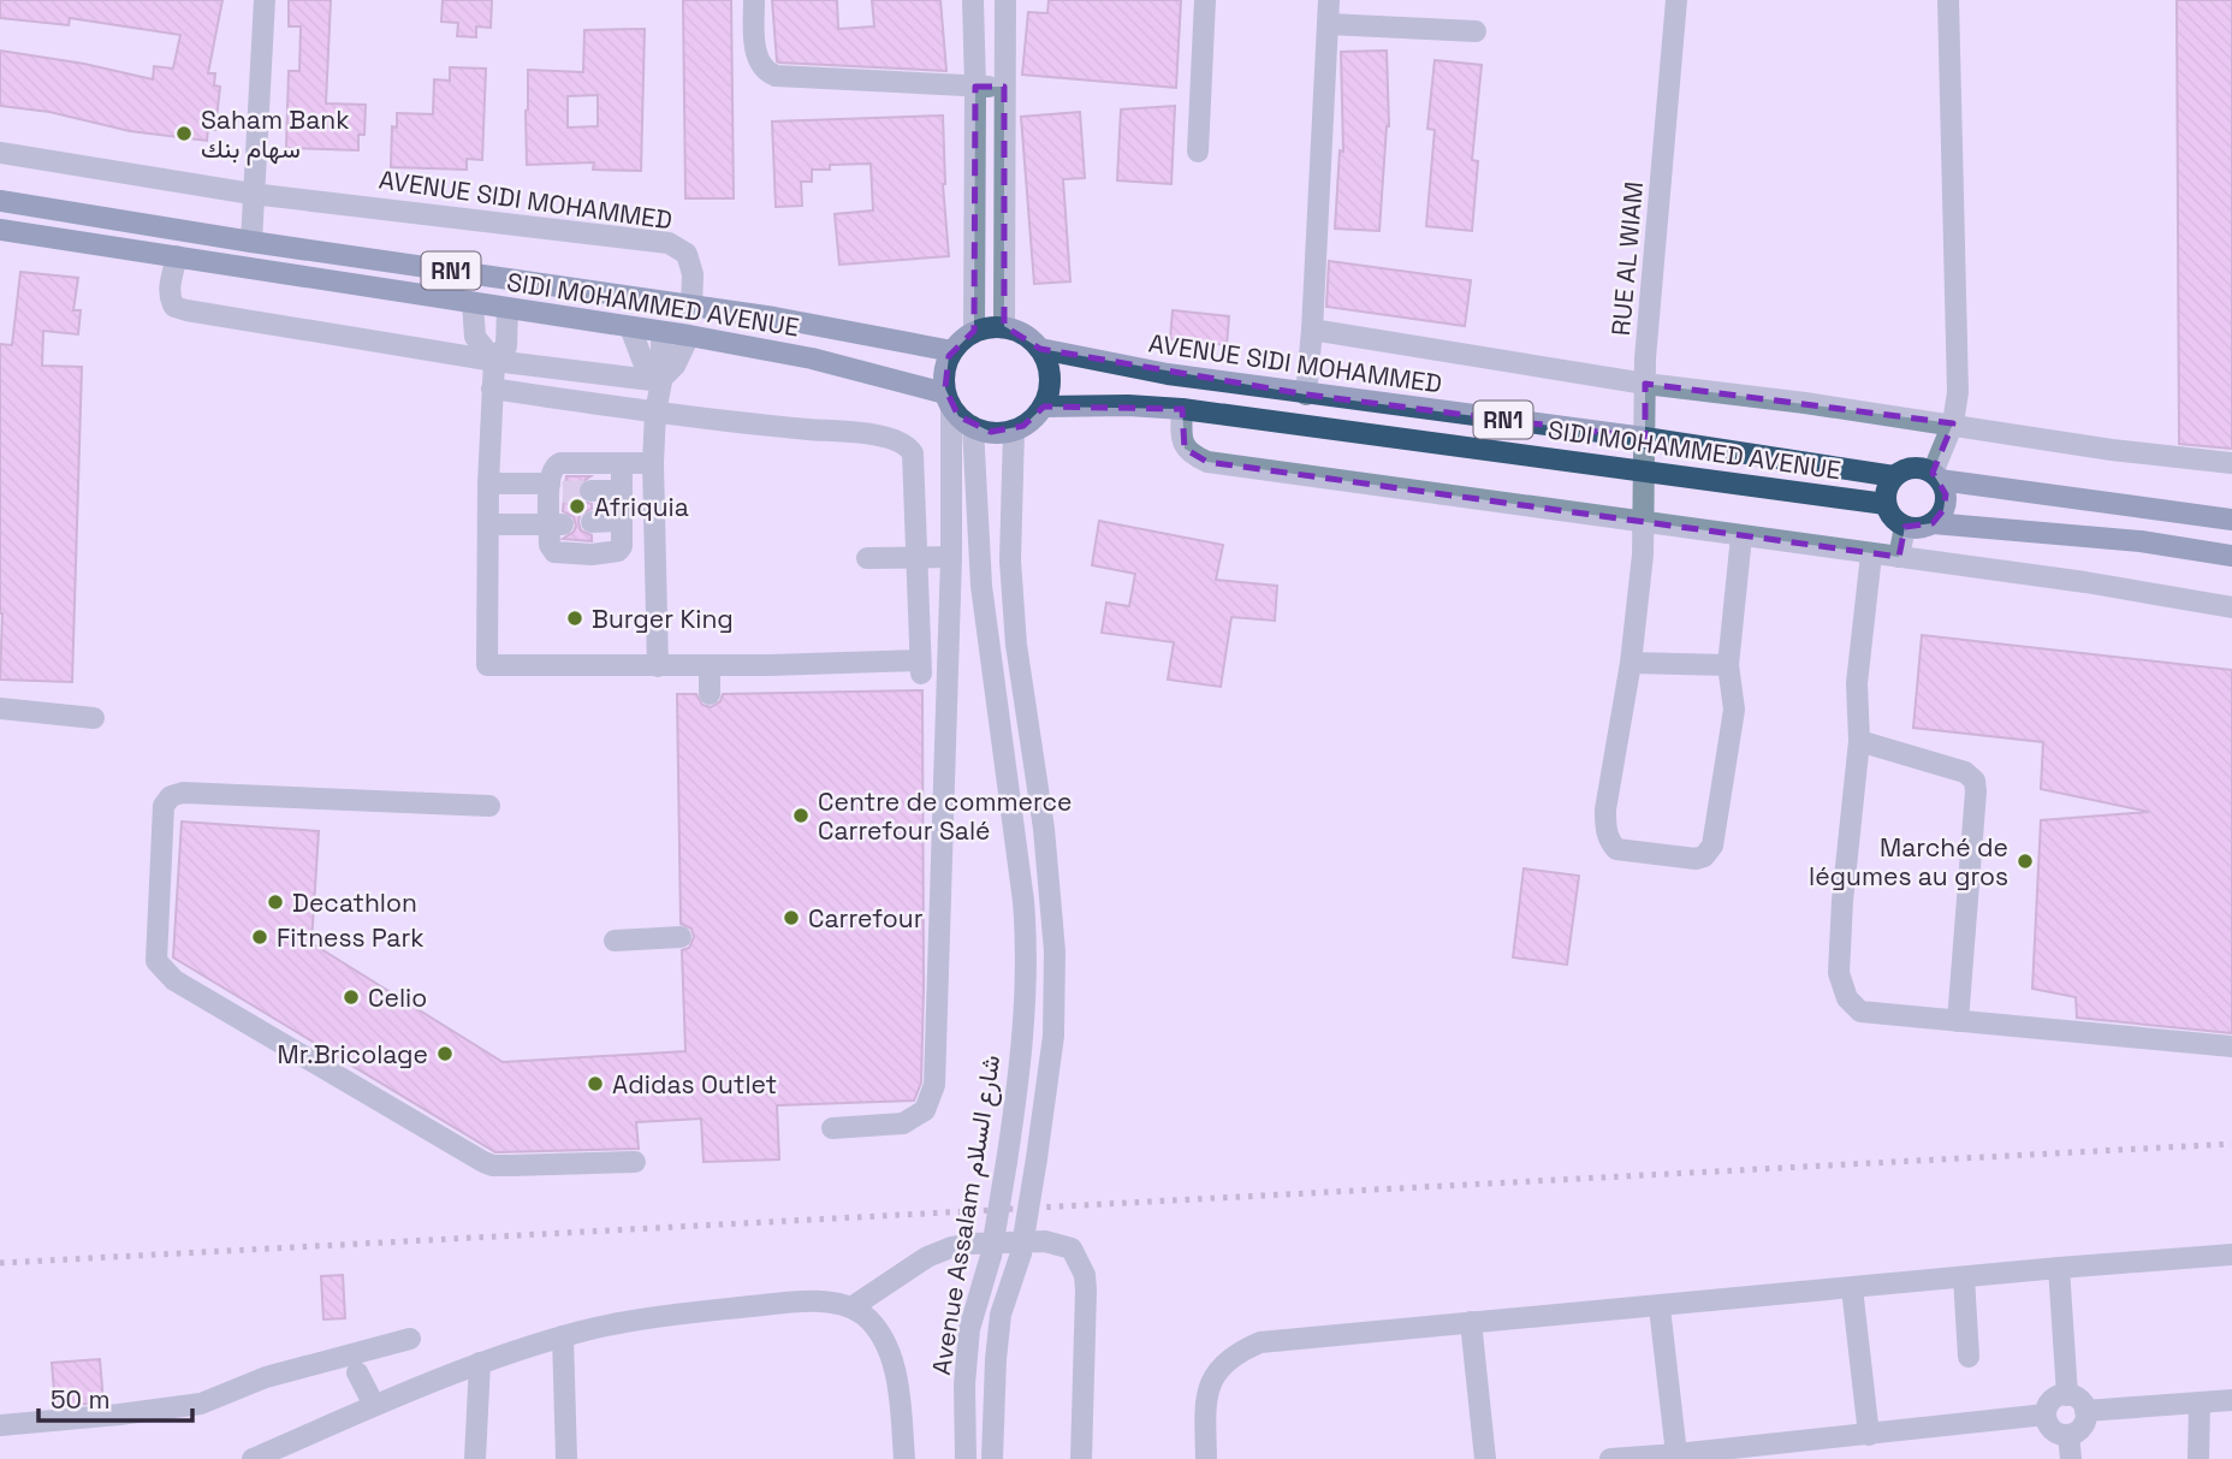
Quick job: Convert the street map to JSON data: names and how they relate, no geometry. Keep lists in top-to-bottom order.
{
  "streets": {
    "main road": ["AVENUE SIDI MOHAMMED", "RN1", "SIDI MOHAMMED AVENUE"],
    "street": ["RUE AL WIAM", "Avenue Assalam شارع السلام"]
  },
  "crossings": [
    ["AVENUE SIDI MOHAMMED", "RUE AL WIAM"],
    ["AVENUE SIDI MOHAMMED", "RN1"],
    ["AVENUE SIDI MOHAMMED", "SIDI MOHAMMED AVENUE"],
    ["AVENUE SIDI MOHAMMED", "Avenue Assalam شارع السلام"],
    ["RUE AL WIAM", "SIDI MOHAMMED AVENUE"],
    ["RN1", "SIDI MOHAMMED AVENUE"],
    ["RN1", "Avenue Assalam شارع السلام"],
    ["SIDI MOHAMMED AVENUE", "Avenue Assalam شارع السلام"]
  ],
  "places": [
    "Saham Bank سهام بنك",
    "Afriquia",
    "Burger King",
    "Centre de commerce Carrefour Salé",
    "Marché de légumes au gros",
    "Decathlon",
    "Carrefour",
    "Fitness Park",
    "Celio",
    "Mr.Bricolage",
    "Adidas Outlet"
  ],
  "scale_bar": "50 m"
}
